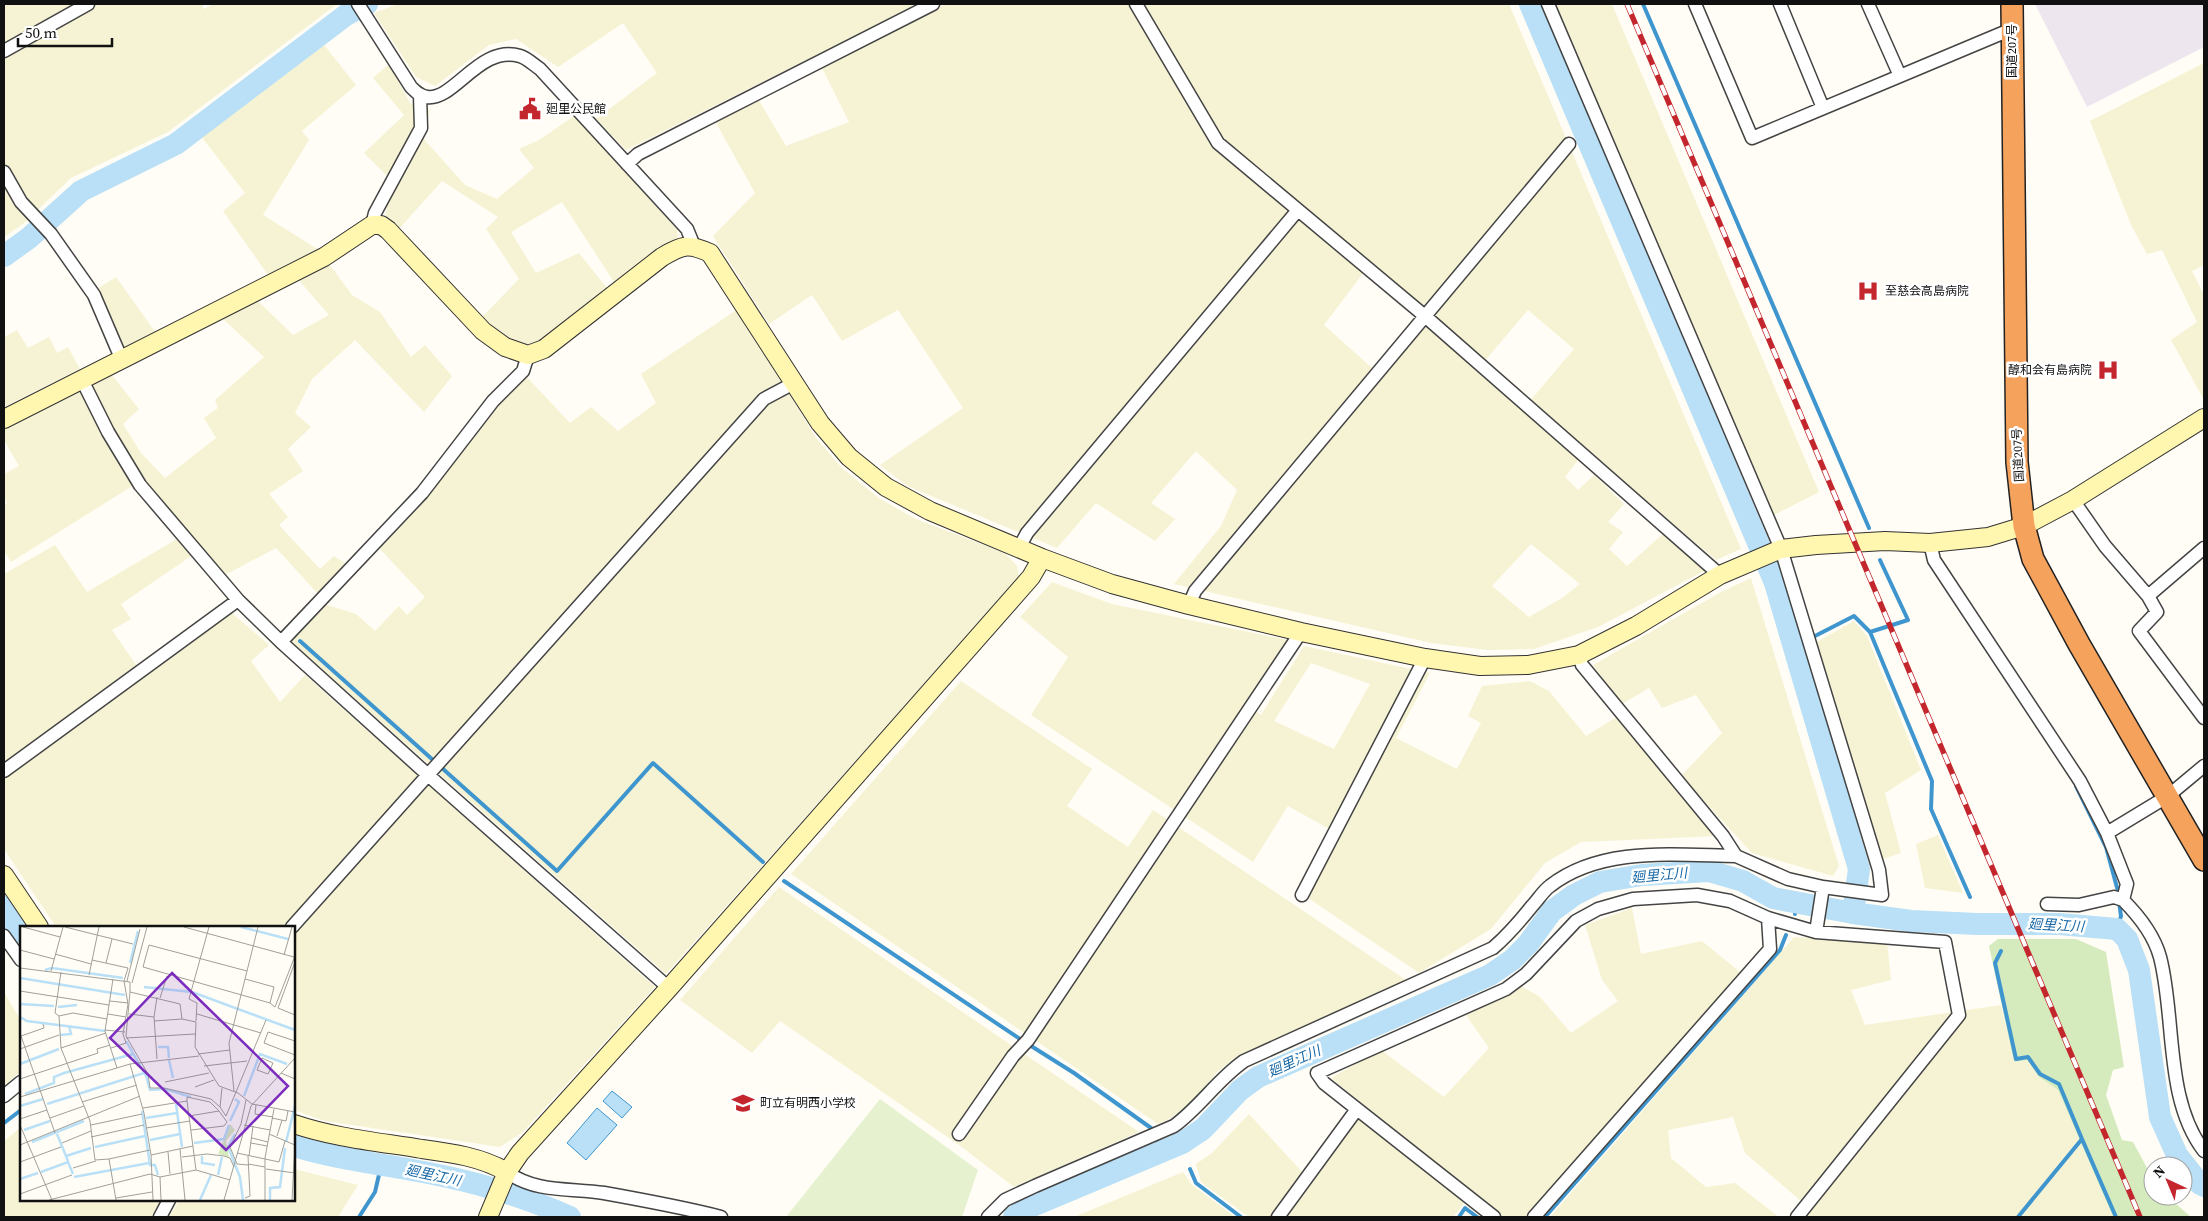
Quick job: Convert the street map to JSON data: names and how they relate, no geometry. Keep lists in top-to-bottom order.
{
  "streets": {
    "highway": ["国道207号"]
  },
  "water": ["廻里江川"],
  "places": {
    "public building": ["廻里公民館"],
    "hospital": ["至慈会高島病院", "醇和会有島病院"],
    "school or university": ["町立有明西小学校"]
  },
  "scale_bar": "50 m",
  "north": "top left"
}
